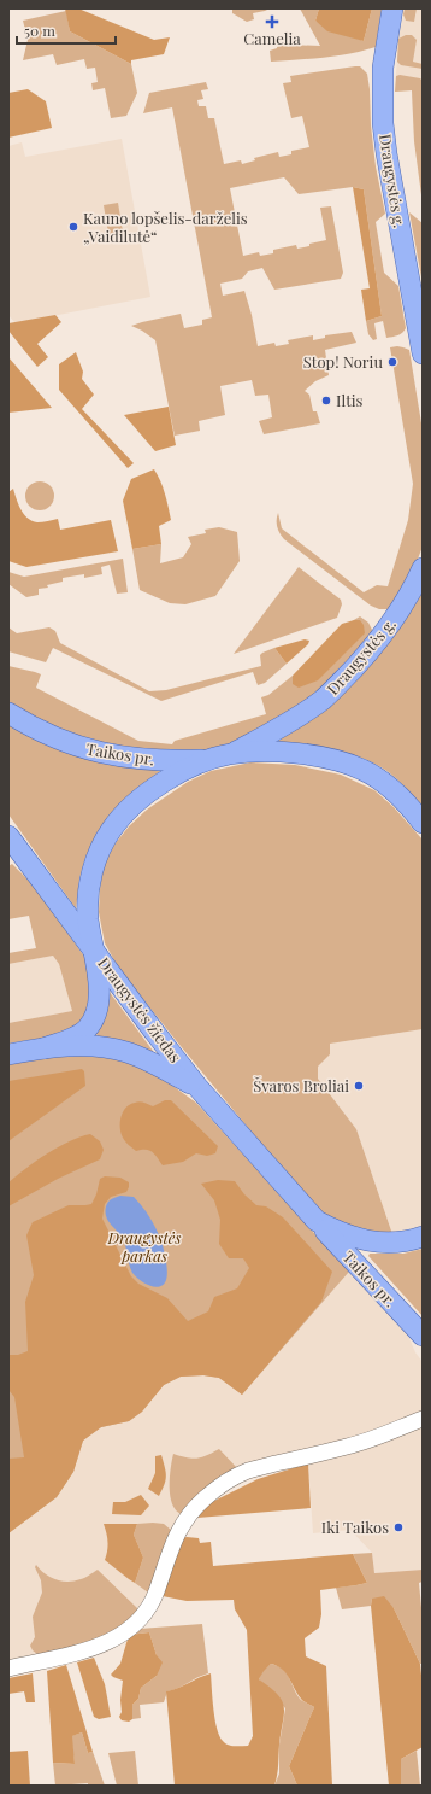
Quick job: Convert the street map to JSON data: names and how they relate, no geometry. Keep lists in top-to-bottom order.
{
  "streets": {
    "main road": ["Draugystės g.", "Taikos pr.", "Draugystės žiedas"]
  },
  "crossings": [
    ["Draugystės g.", "Taikos pr."],
    ["Draugystės g.", "Draugystės žiedas"],
    ["Taikos pr.", "Draugystės žiedas"]
  ],
  "parks": ["Draugystės parkas"],
  "places": {
    "health": ["Camelia"],
    "other": [
      "Kauno lopšelis-darželis „Vaidilutė“",
      "Stop! Noriu",
      "Iltis",
      "Švaros Broliai",
      "Iki Taikos"
    ]
  },
  "scale_bar": "50 m"
}
